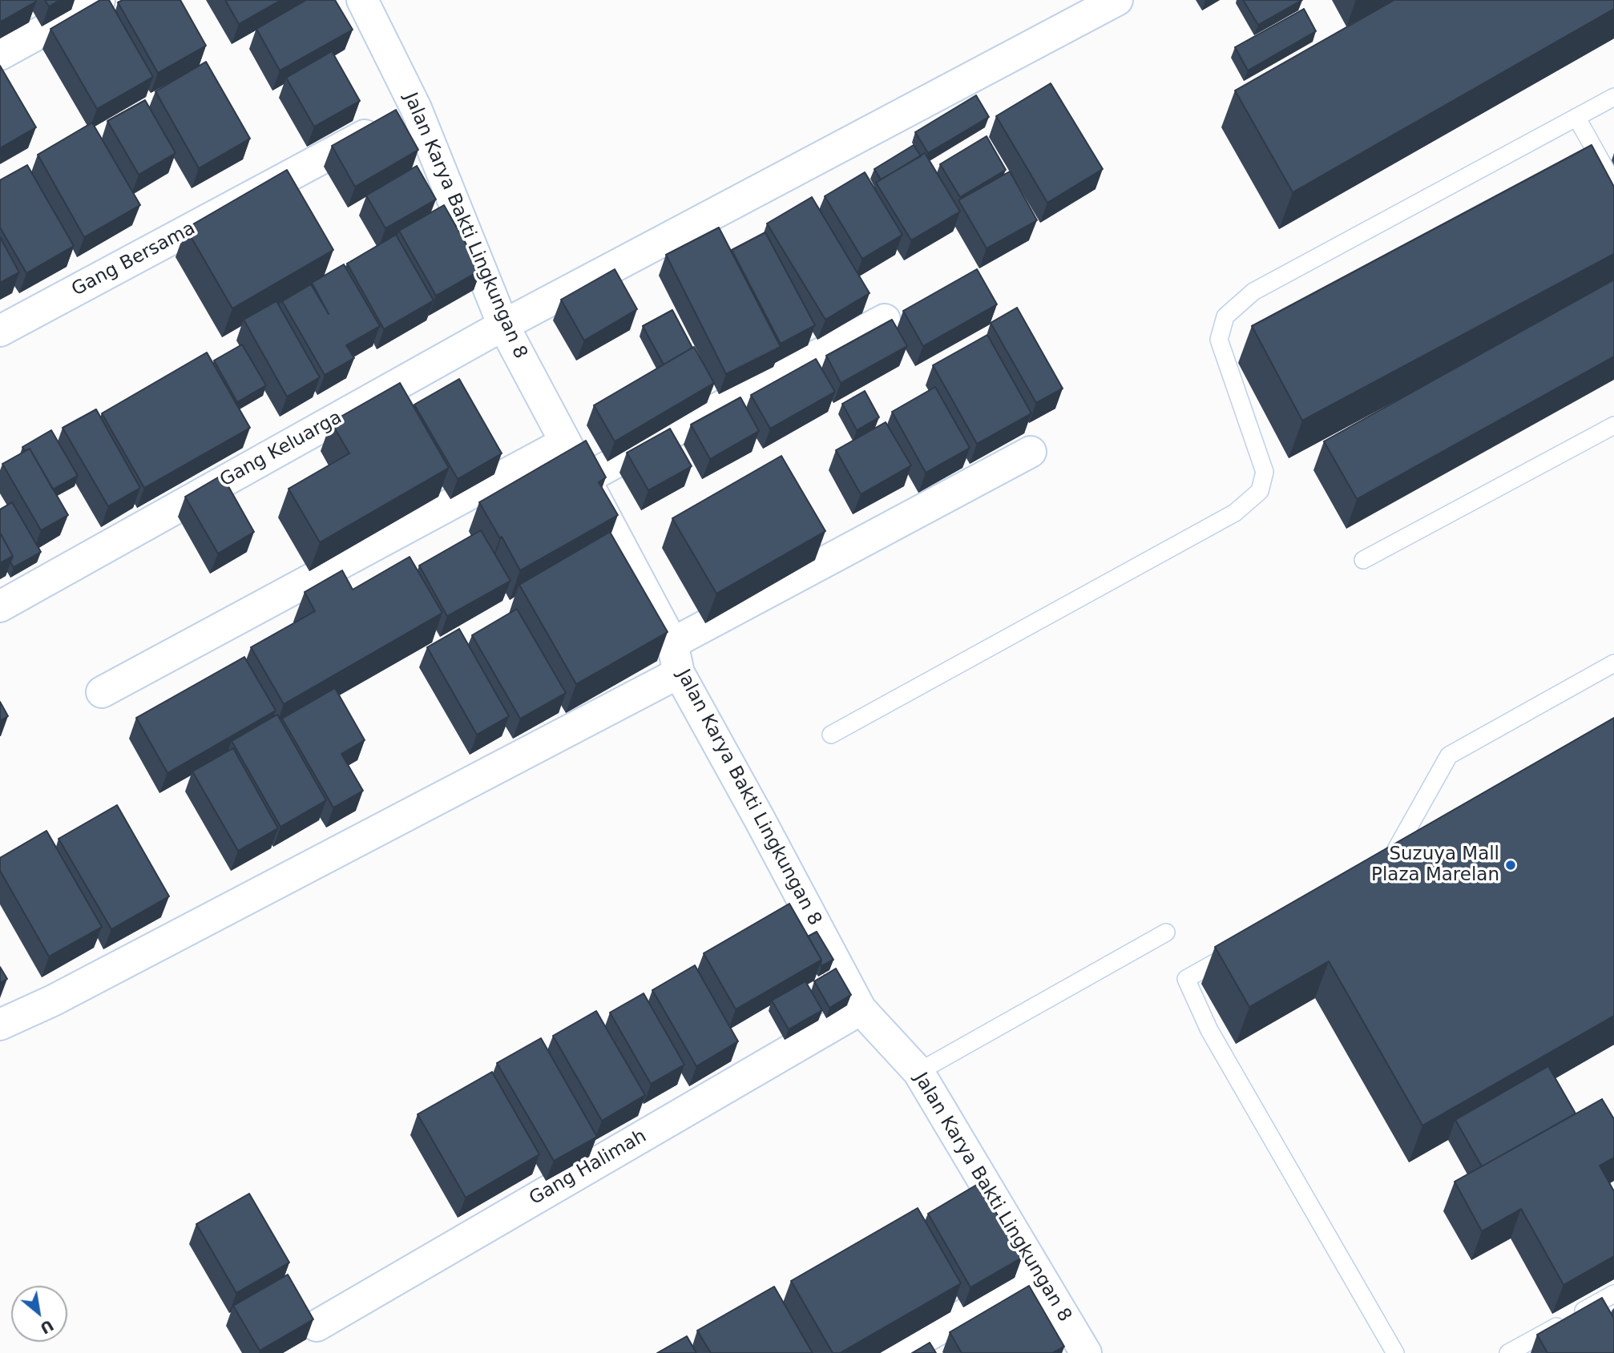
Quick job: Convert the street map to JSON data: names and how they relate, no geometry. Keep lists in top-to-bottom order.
{
  "streets": {
    "street": [
      "Jalan Karya Bakti Lingkungan 8",
      "Gang Bersama",
      "Gang Keluarga",
      "Gang Halimah"
    ]
  },
  "crossings": [
    ["Jalan Karya Bakti Lingkungan 8", "Gang Bersama"],
    ["Jalan Karya Bakti Lingkungan 8", "Gang Keluarga"],
    ["Jalan Karya Bakti Lingkungan 8", "Gang Halimah"]
  ],
  "places": ["Suzuya Mall Plaza Marelan"],
  "north": "bottom right"
}
